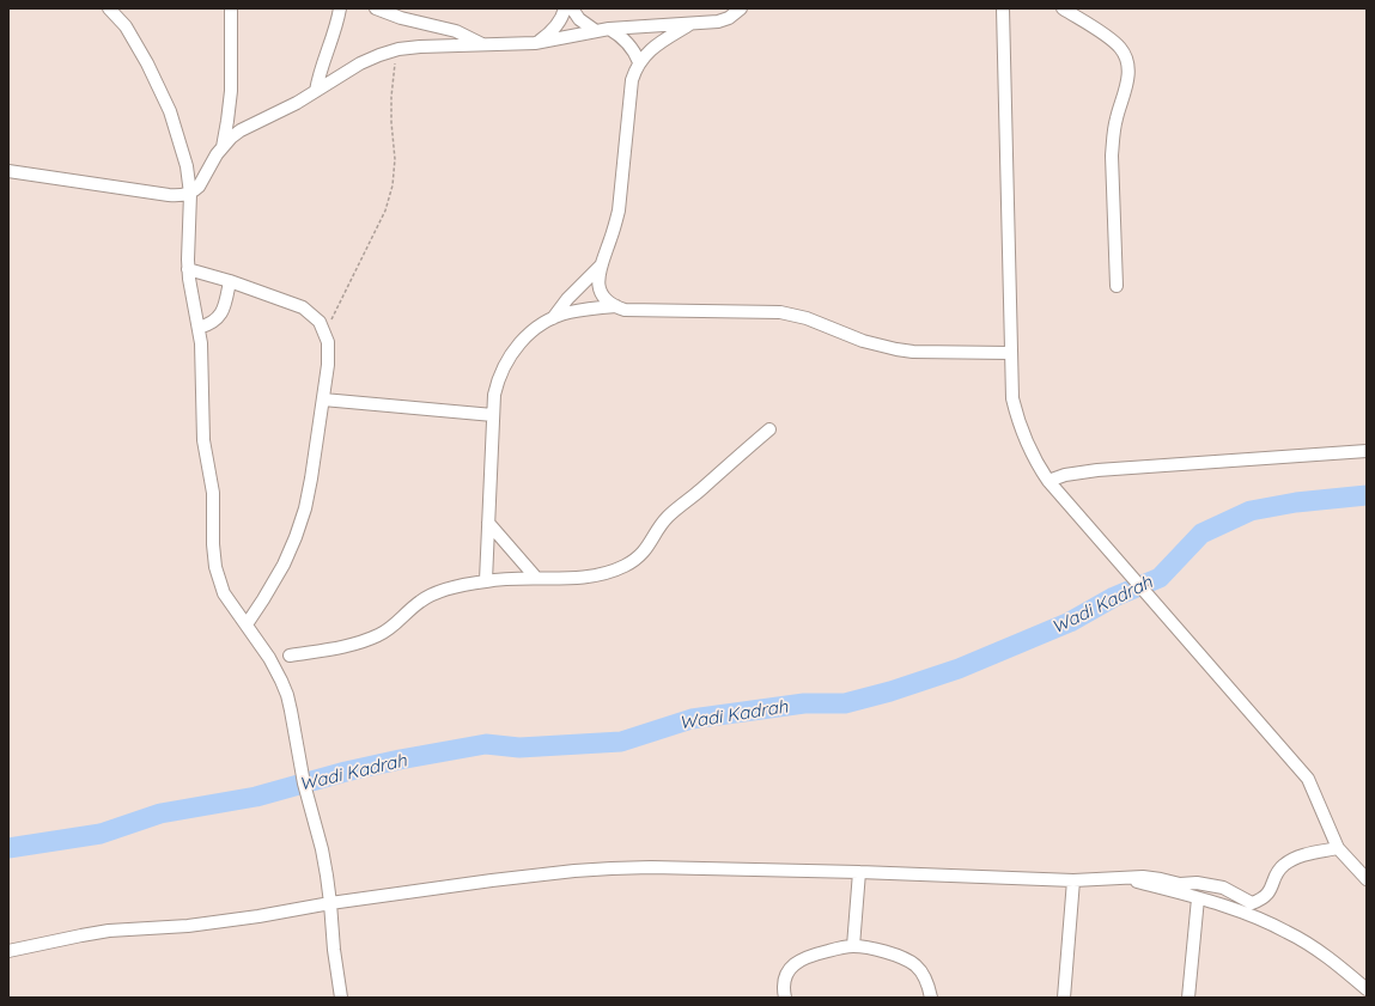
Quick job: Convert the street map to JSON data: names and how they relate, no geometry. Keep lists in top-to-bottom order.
{
  "water": ["Wadi Kadrah"]
}
